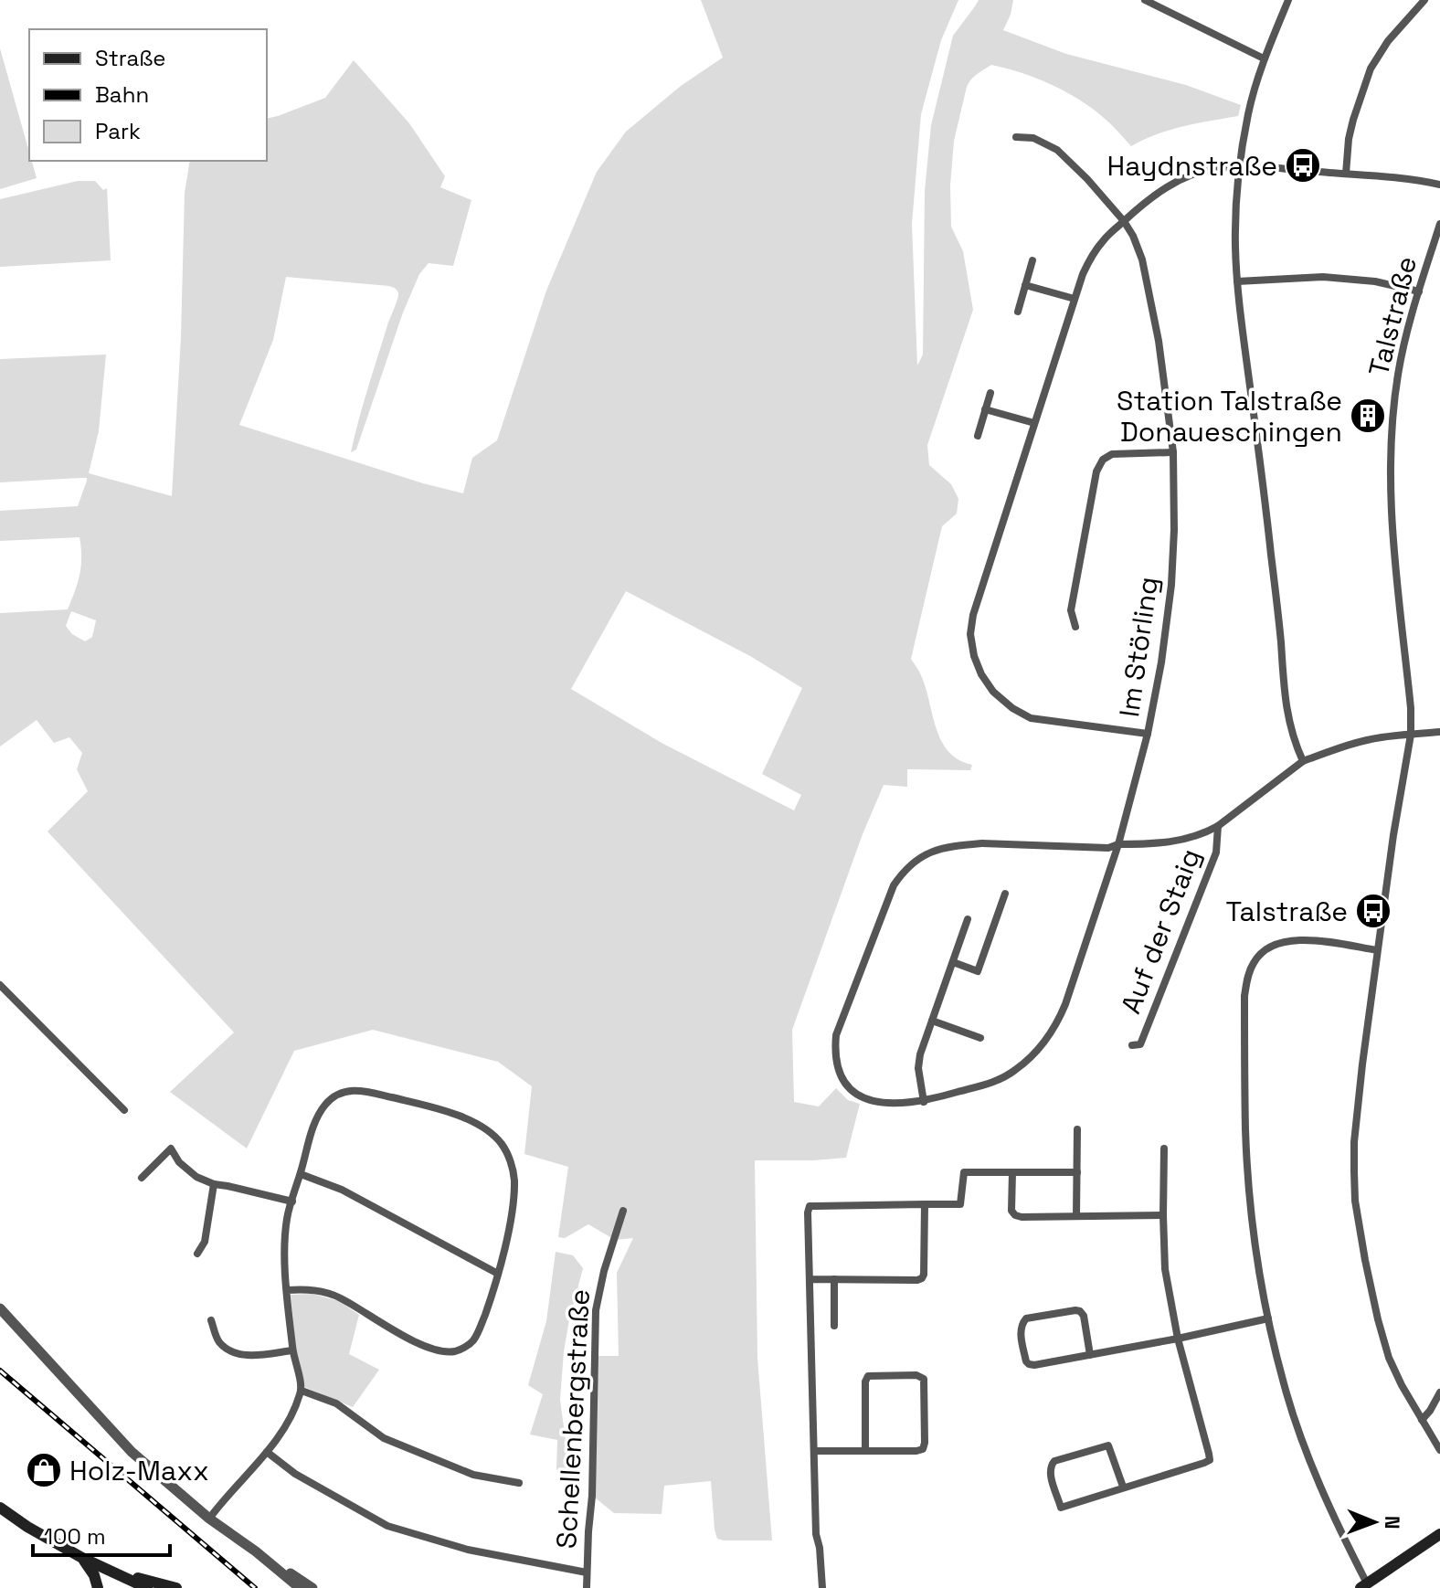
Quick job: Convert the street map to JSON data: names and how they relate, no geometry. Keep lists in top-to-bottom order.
{
  "streets": {
    "street": [
      "Talstraße",
      "Im Störling",
      "Auf der Staig",
      "Schellenbergstraße"
    ]
  },
  "crossings": [
    ["Talstraße", "Im Störling"],
    ["Im Störling", "Auf der Staig"]
  ],
  "places": {
    "bus stop": ["Haydnstraße", "Talstraße"],
    "building": ["Station Talstraße Donaueschingen"],
    "shop": ["Holz-Maxx"]
  },
  "legend": ["Straße", "Bahn", "Park"],
  "scale_bar": "100 m",
  "north": "right"
}
